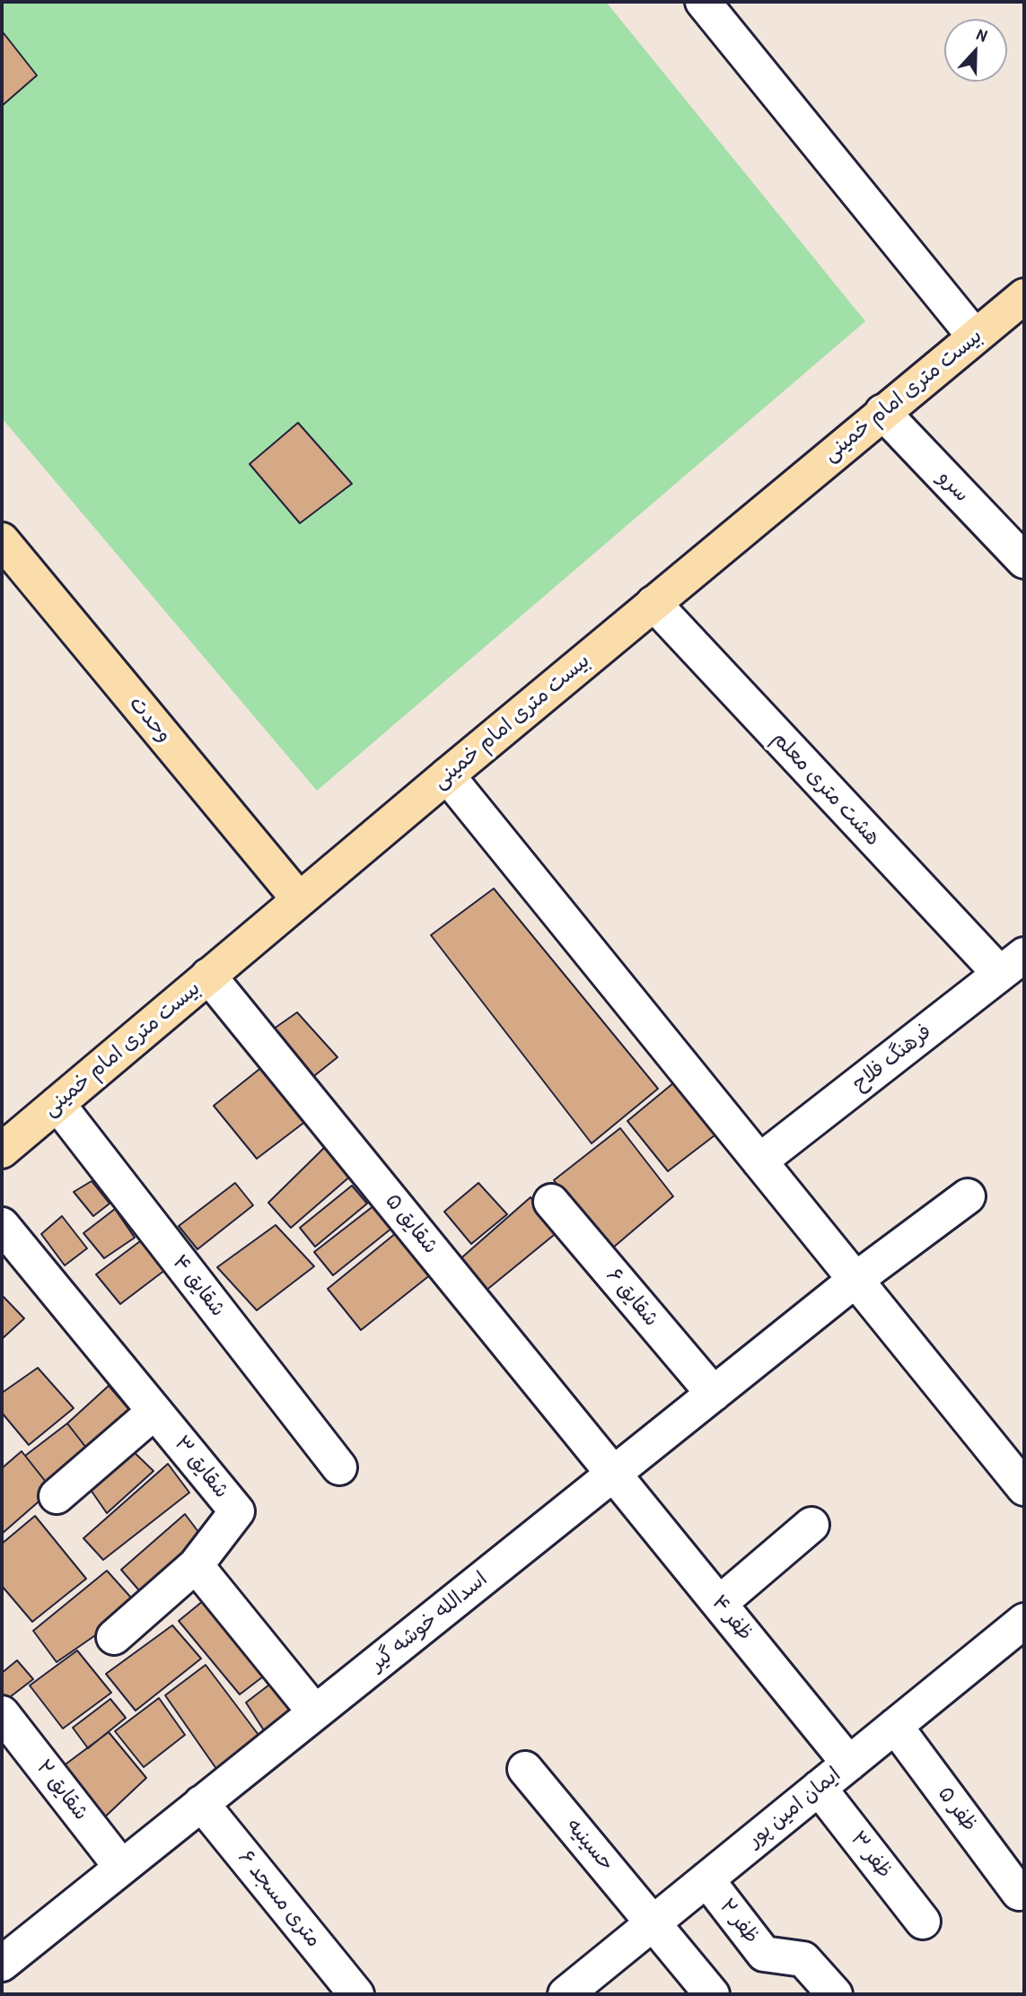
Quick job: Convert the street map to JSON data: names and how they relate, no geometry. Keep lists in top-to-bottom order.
{
  "streets": {
    "main road": ["بیست متری امام خمینی", "وحدت"],
    "street": [
      "سرو",
      "هشت متری معلم",
      "فرهنگ فلاح",
      "شقایق ۵",
      "شقایق ۴",
      "شقایق ۶",
      "شقایق ۳",
      "ظفر ۴",
      "اسدالله خوشه گیر",
      "شقایق ۲",
      "ایمان امین پور",
      "ظفر ۵",
      "حسینیه",
      "ظفر ۳",
      "۶ متری مسجد",
      "ظفر ۲"
    ]
  },
  "crossings": [
    ["بیست متری امام خمینی", "سرو"],
    ["بیست متری امام خمینی", "وحدت"],
    ["بیست متری امام خمینی", "هشت متری معلم"],
    ["بیست متری امام خمینی", "شقایق ۵"],
    ["بیست متری امام خمینی", "شقایق ۴"],
    ["هشت متری معلم", "فرهنگ فلاح"],
    ["شقایق ۵", "ظفر ۴"],
    ["شقایق ۵", "اسدالله خوشه گیر"],
    ["شقایق ۶", "اسدالله خوشه گیر"],
    ["ظفر ۴", "اسدالله خوشه گیر"],
    ["ظفر ۴", "ایمان امین پور"],
    ["اسدالله خوشه گیر", "شقایق ۲"],
    ["اسدالله خوشه گیر", "۶ متری مسجد"],
    ["ایمان امین پور", "ظفر ۵"],
    ["ایمان امین پور", "حسینیه"],
    ["ایمان امین پور", "ظفر ۳"],
    ["ایمان امین پور", "ظفر ۲"]
  ],
  "north": "top"
}
